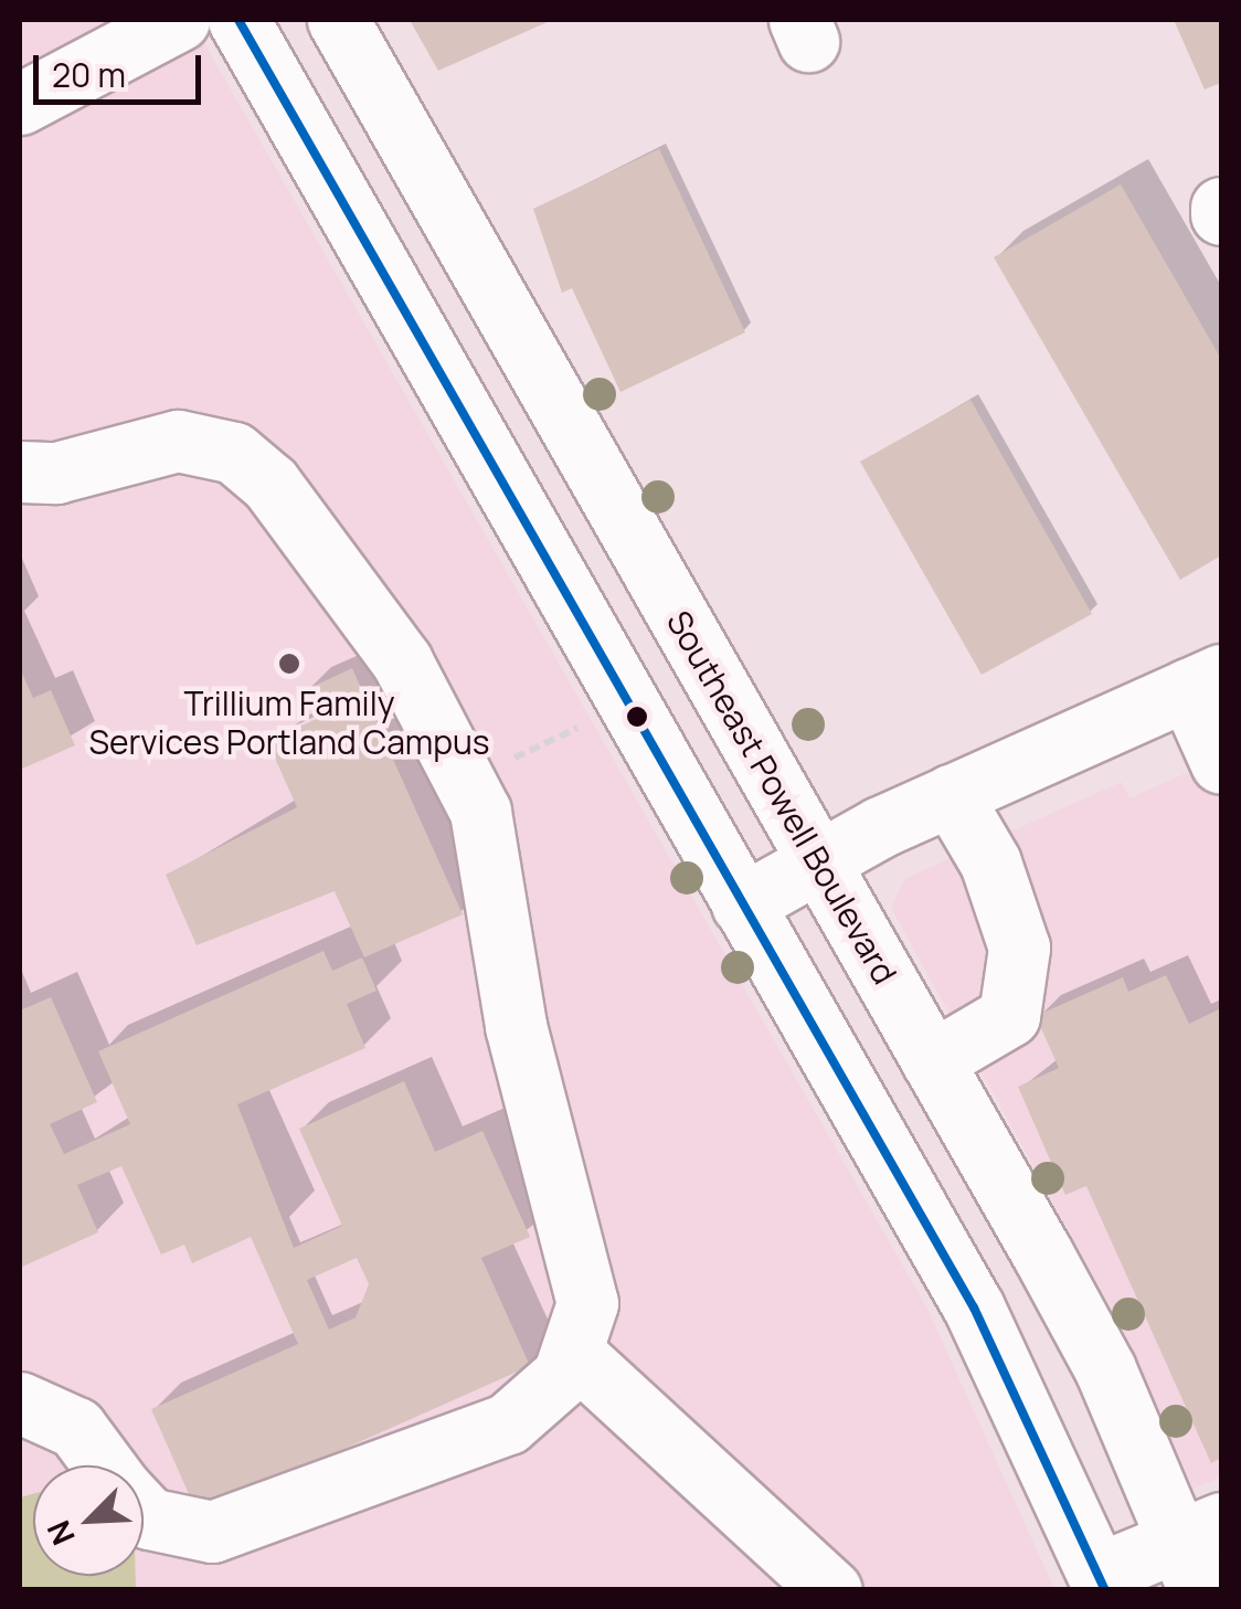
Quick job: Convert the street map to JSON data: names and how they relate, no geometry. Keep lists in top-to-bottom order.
{
  "streets": {
    "main road": ["Southeast Powell Boulevard"]
  },
  "places": ["Trillium Family Services Portland Campus"],
  "scale_bar": "20 m",
  "north": "bottom left"
}
